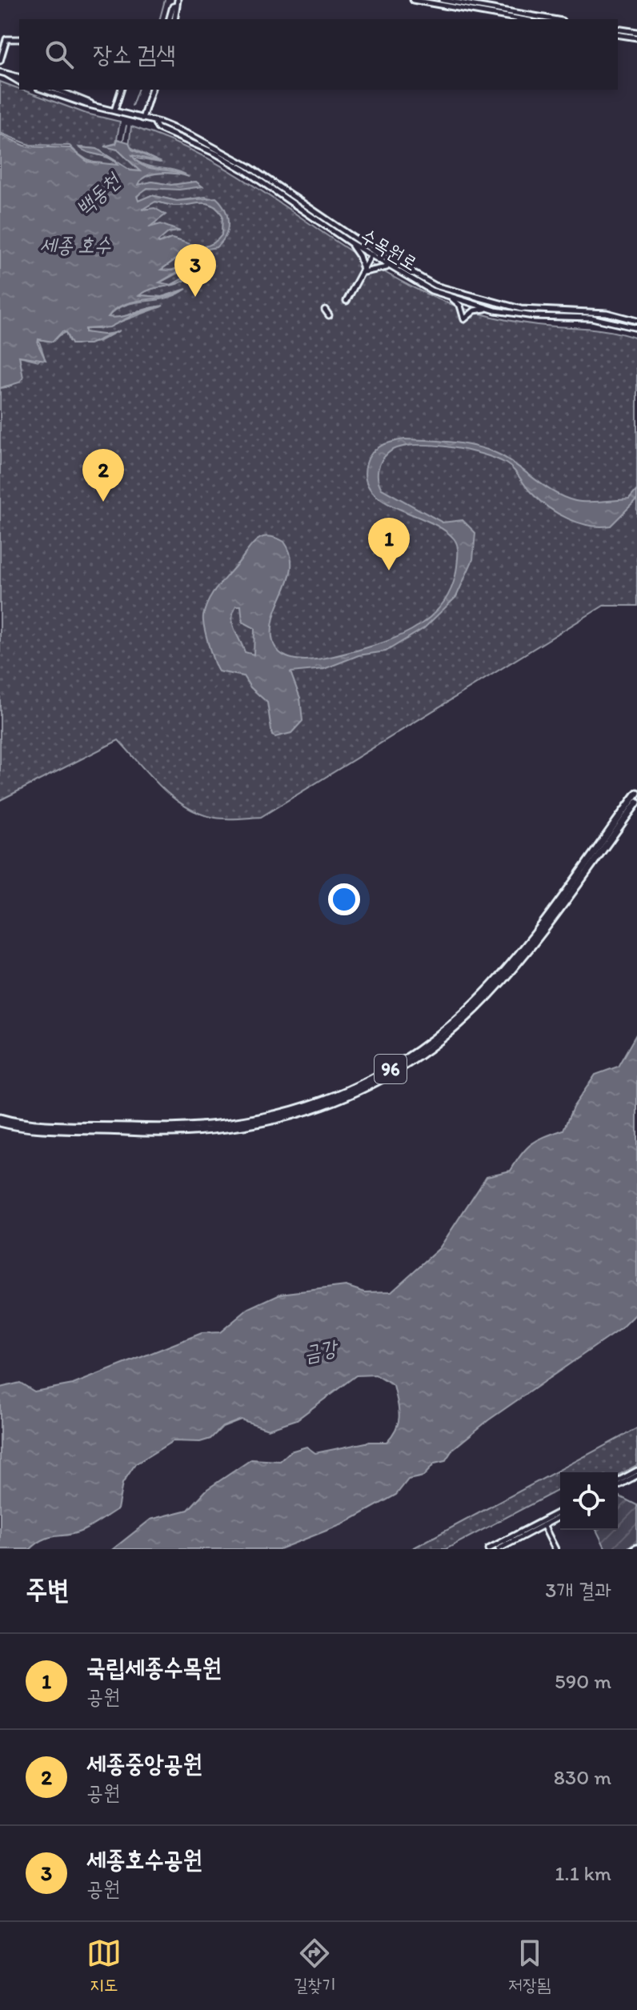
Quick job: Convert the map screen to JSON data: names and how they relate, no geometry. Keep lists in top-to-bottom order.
{
  "streets": {
    "main road": ["96"],
    "street": ["수목원로"]
  },
  "water": ["백동천", "세종 호수", "금강"],
  "page": {
    "search": "장소 검색",
    "pins": ["3", "2", "1"],
    "heading": ["주변", "3개 결과"],
    "list": [
      {
        "mark": "1",
        "name": "국립세종수목원",
        "note": "공원",
        "value": "590 m"
      },
      {
        "mark": "2",
        "name": "세종중앙공원",
        "note": "공원",
        "value": "830 m"
      },
      {
        "mark": "3",
        "name": "세종호수공원",
        "note": "공원",
        "value": "1.1 km"
      }
    ],
    "nav": ["지도", "길찾기", "저장됨"]
  }
}
